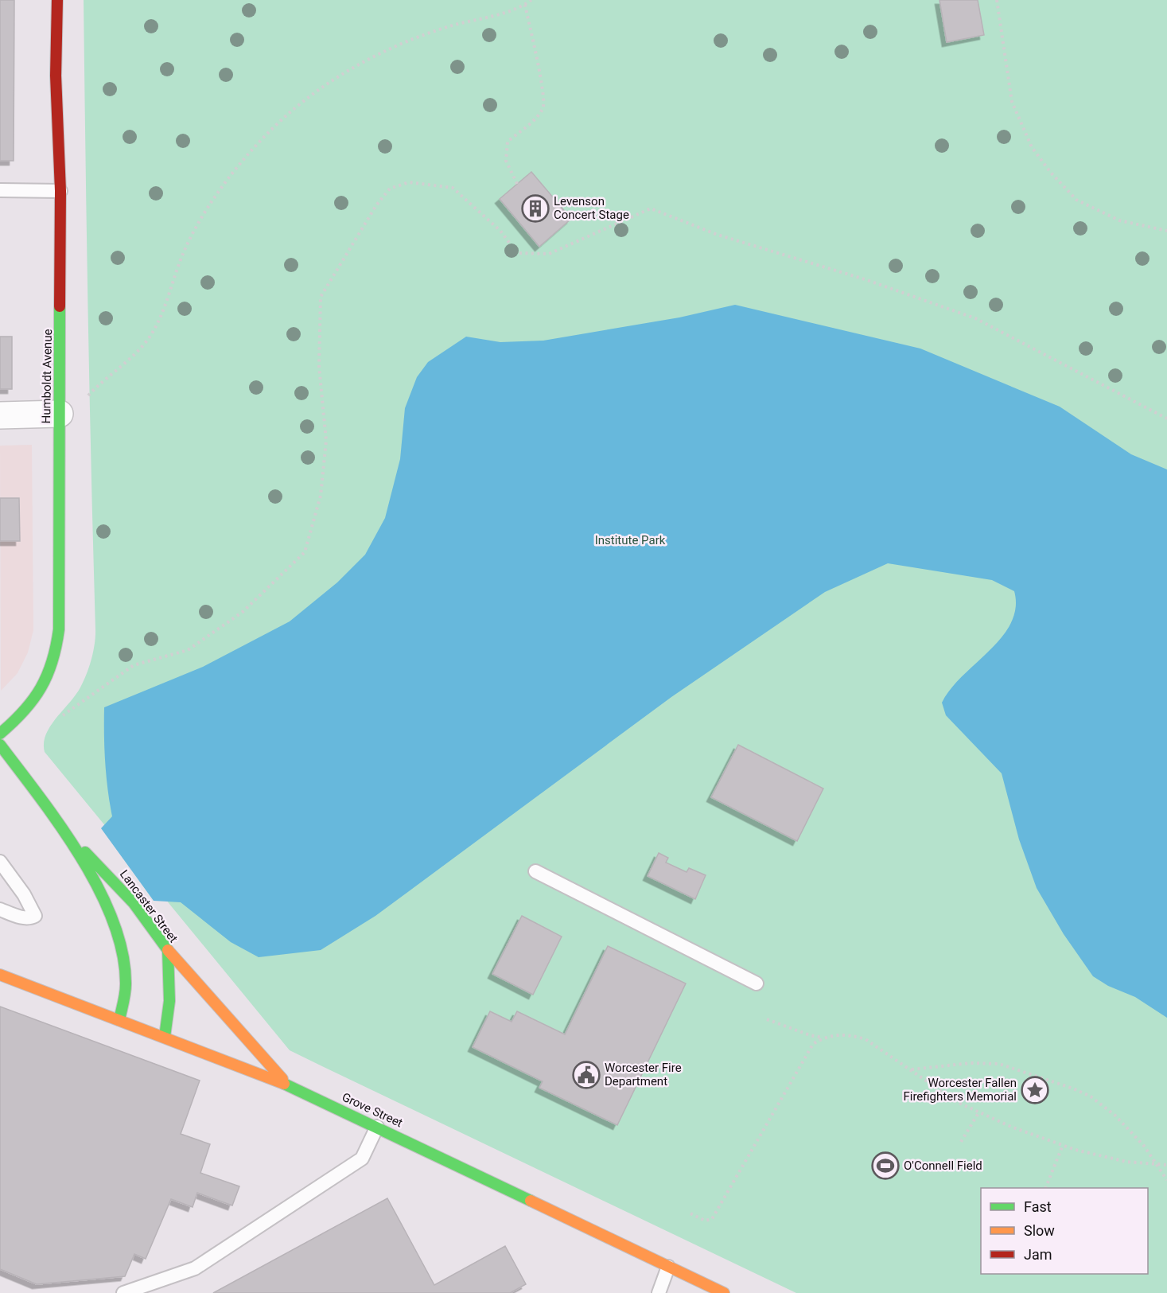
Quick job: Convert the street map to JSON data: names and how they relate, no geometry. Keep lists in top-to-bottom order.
{
  "streets": {
    "main road": ["Humboldt Avenue", "Lancaster Street", "Grove Street"]
  },
  "crossings": [
    ["Lancaster Street", "Grove Street"]
  ],
  "parks": ["Institute Park"],
  "places": {
    "building": ["Levenson Concert Stage"],
    "public building": ["Worcester Fire Department"],
    "place": ["Worcester Fallen Firefighters Memorial"],
    "sports": ["O'Connell Field"]
  },
  "legend": ["Fast", "Slow", "Jam"]
}
